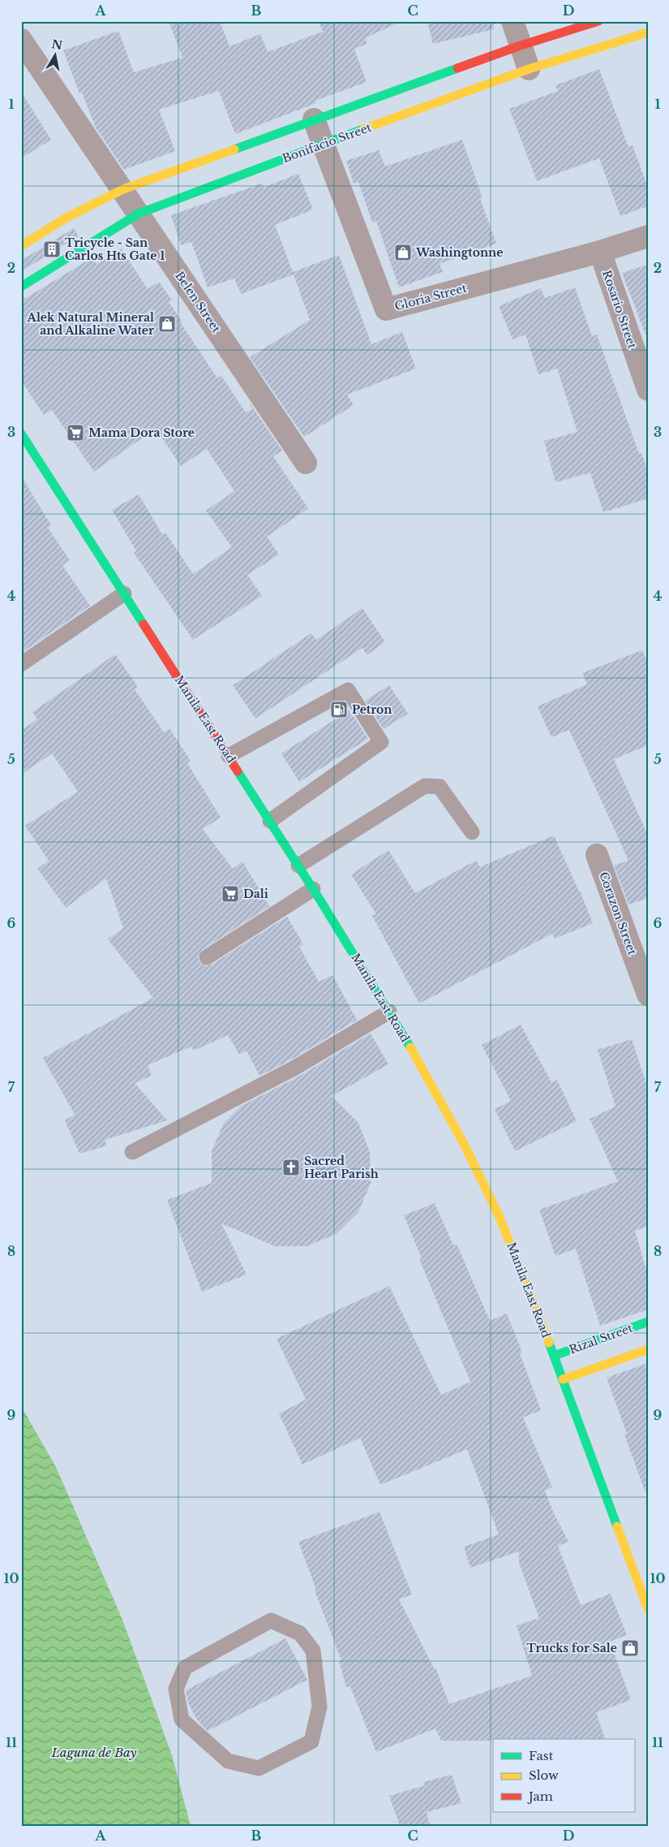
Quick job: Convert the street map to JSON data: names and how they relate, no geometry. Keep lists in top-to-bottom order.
{
  "streets": {
    "street": [
      "Bonifacio Street",
      "Gloria Street",
      "Belen Street",
      "Rosario Street",
      "Manila East Road",
      "Corazon Street",
      "Rizal Street"
    ]
  },
  "crossings": [
    ["Bonifacio Street", "Gloria Street"],
    ["Bonifacio Street", "Belen Street"],
    ["Gloria Street", "Rosario Street"],
    ["Manila East Road", "Rizal Street"]
  ],
  "water": ["Laguna de Bay"],
  "places": {
    "building": ["Tricycle - San Carlos Hts Gate 1"],
    "shop": ["Washingtonne", "Alek Natural Mineral and Alkaline Water", "Trucks for Sale"],
    "supermarket": ["Mama Dora Store", "Dali"],
    "fuel station": ["Petron"],
    "church": ["Sacred Heart Parish"]
  },
  "legend": ["Fast", "Slow", "Jam"],
  "north": "top",
  "grid": {
    "columns": [
      "A",
      "B",
      "C",
      "D"
    ],
    "rows": [
      "1",
      "2",
      "3",
      "4",
      "5",
      "6",
      "7",
      "8",
      "9",
      "10",
      "11"
    ]
  }
}
